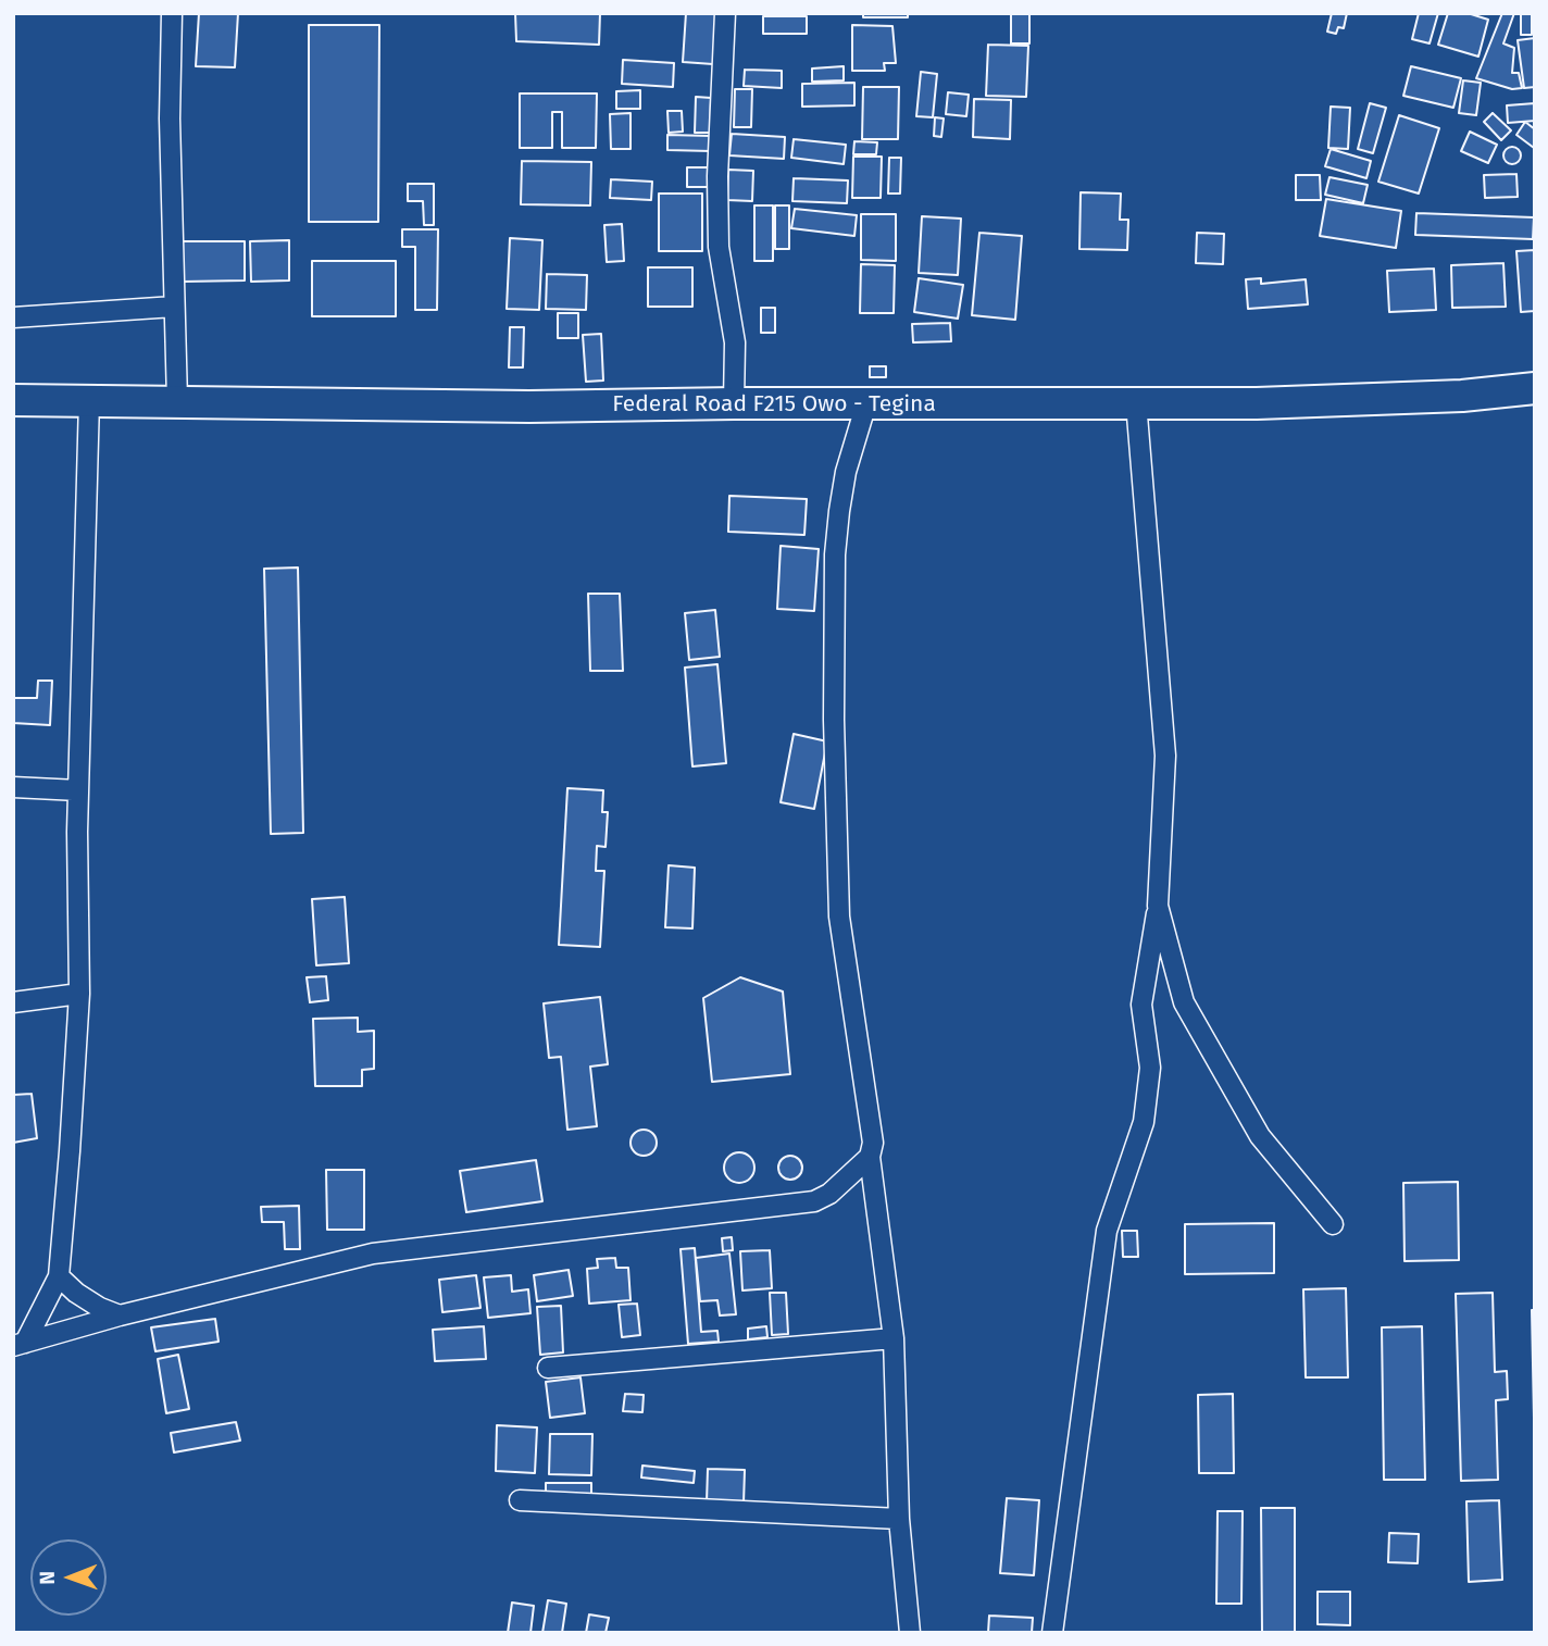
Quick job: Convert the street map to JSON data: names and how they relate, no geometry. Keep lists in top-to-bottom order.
{
  "streets": {
    "main road": ["Federal Road F215 Owo - Tegina"]
  },
  "north": "left"
}
